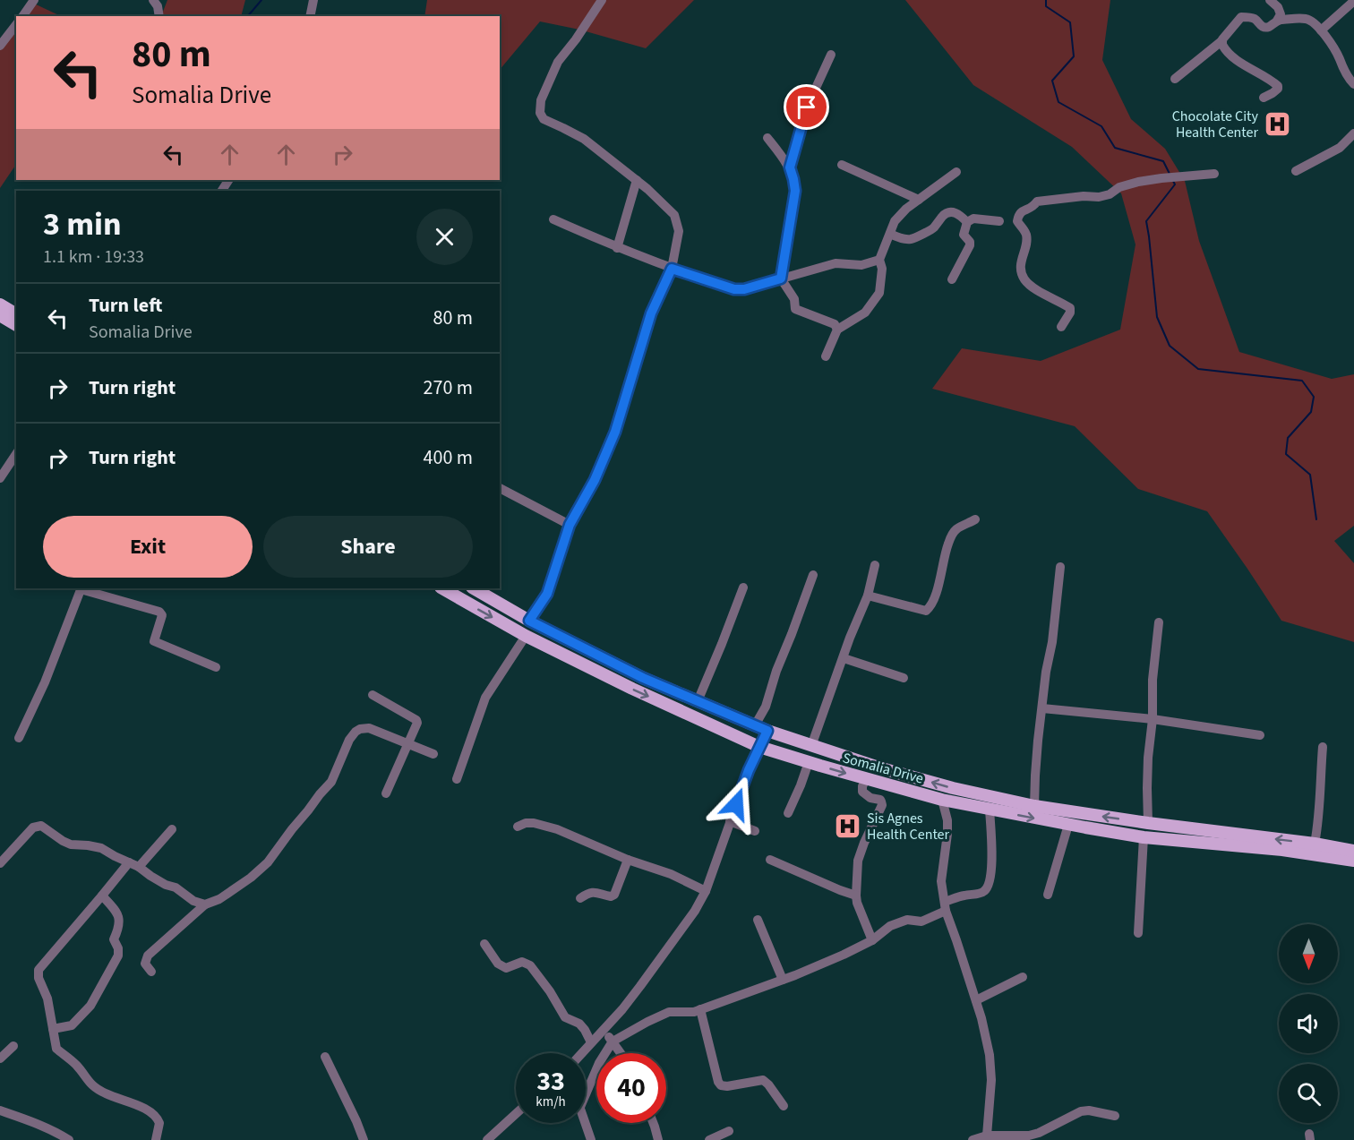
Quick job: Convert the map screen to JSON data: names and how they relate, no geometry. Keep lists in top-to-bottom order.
{
  "streets": {
    "main road": ["Somalia Drive"]
  },
  "places": {
    "hospital": ["Chocolate City Health Center", "Sis Agnes Health Center"]
  },
  "north": "bottom",
  "page": {
    "turn": ["80 m", "Somalia Drive"],
    "heading": ["3 min", "1.1 km · 19:33"],
    "list": [
      {
        "name": "Turn left",
        "note": "Somalia Drive",
        "value": "80 m"
      },
      {
        "name": "Turn right",
        "value": "270 m"
      },
      {
        "name": "Turn right",
        "value": "400 m"
      }
    ],
    "buttons": ["Exit", "Share"],
    "speed": "33 km/h",
    "limit": "40"
  }
}
